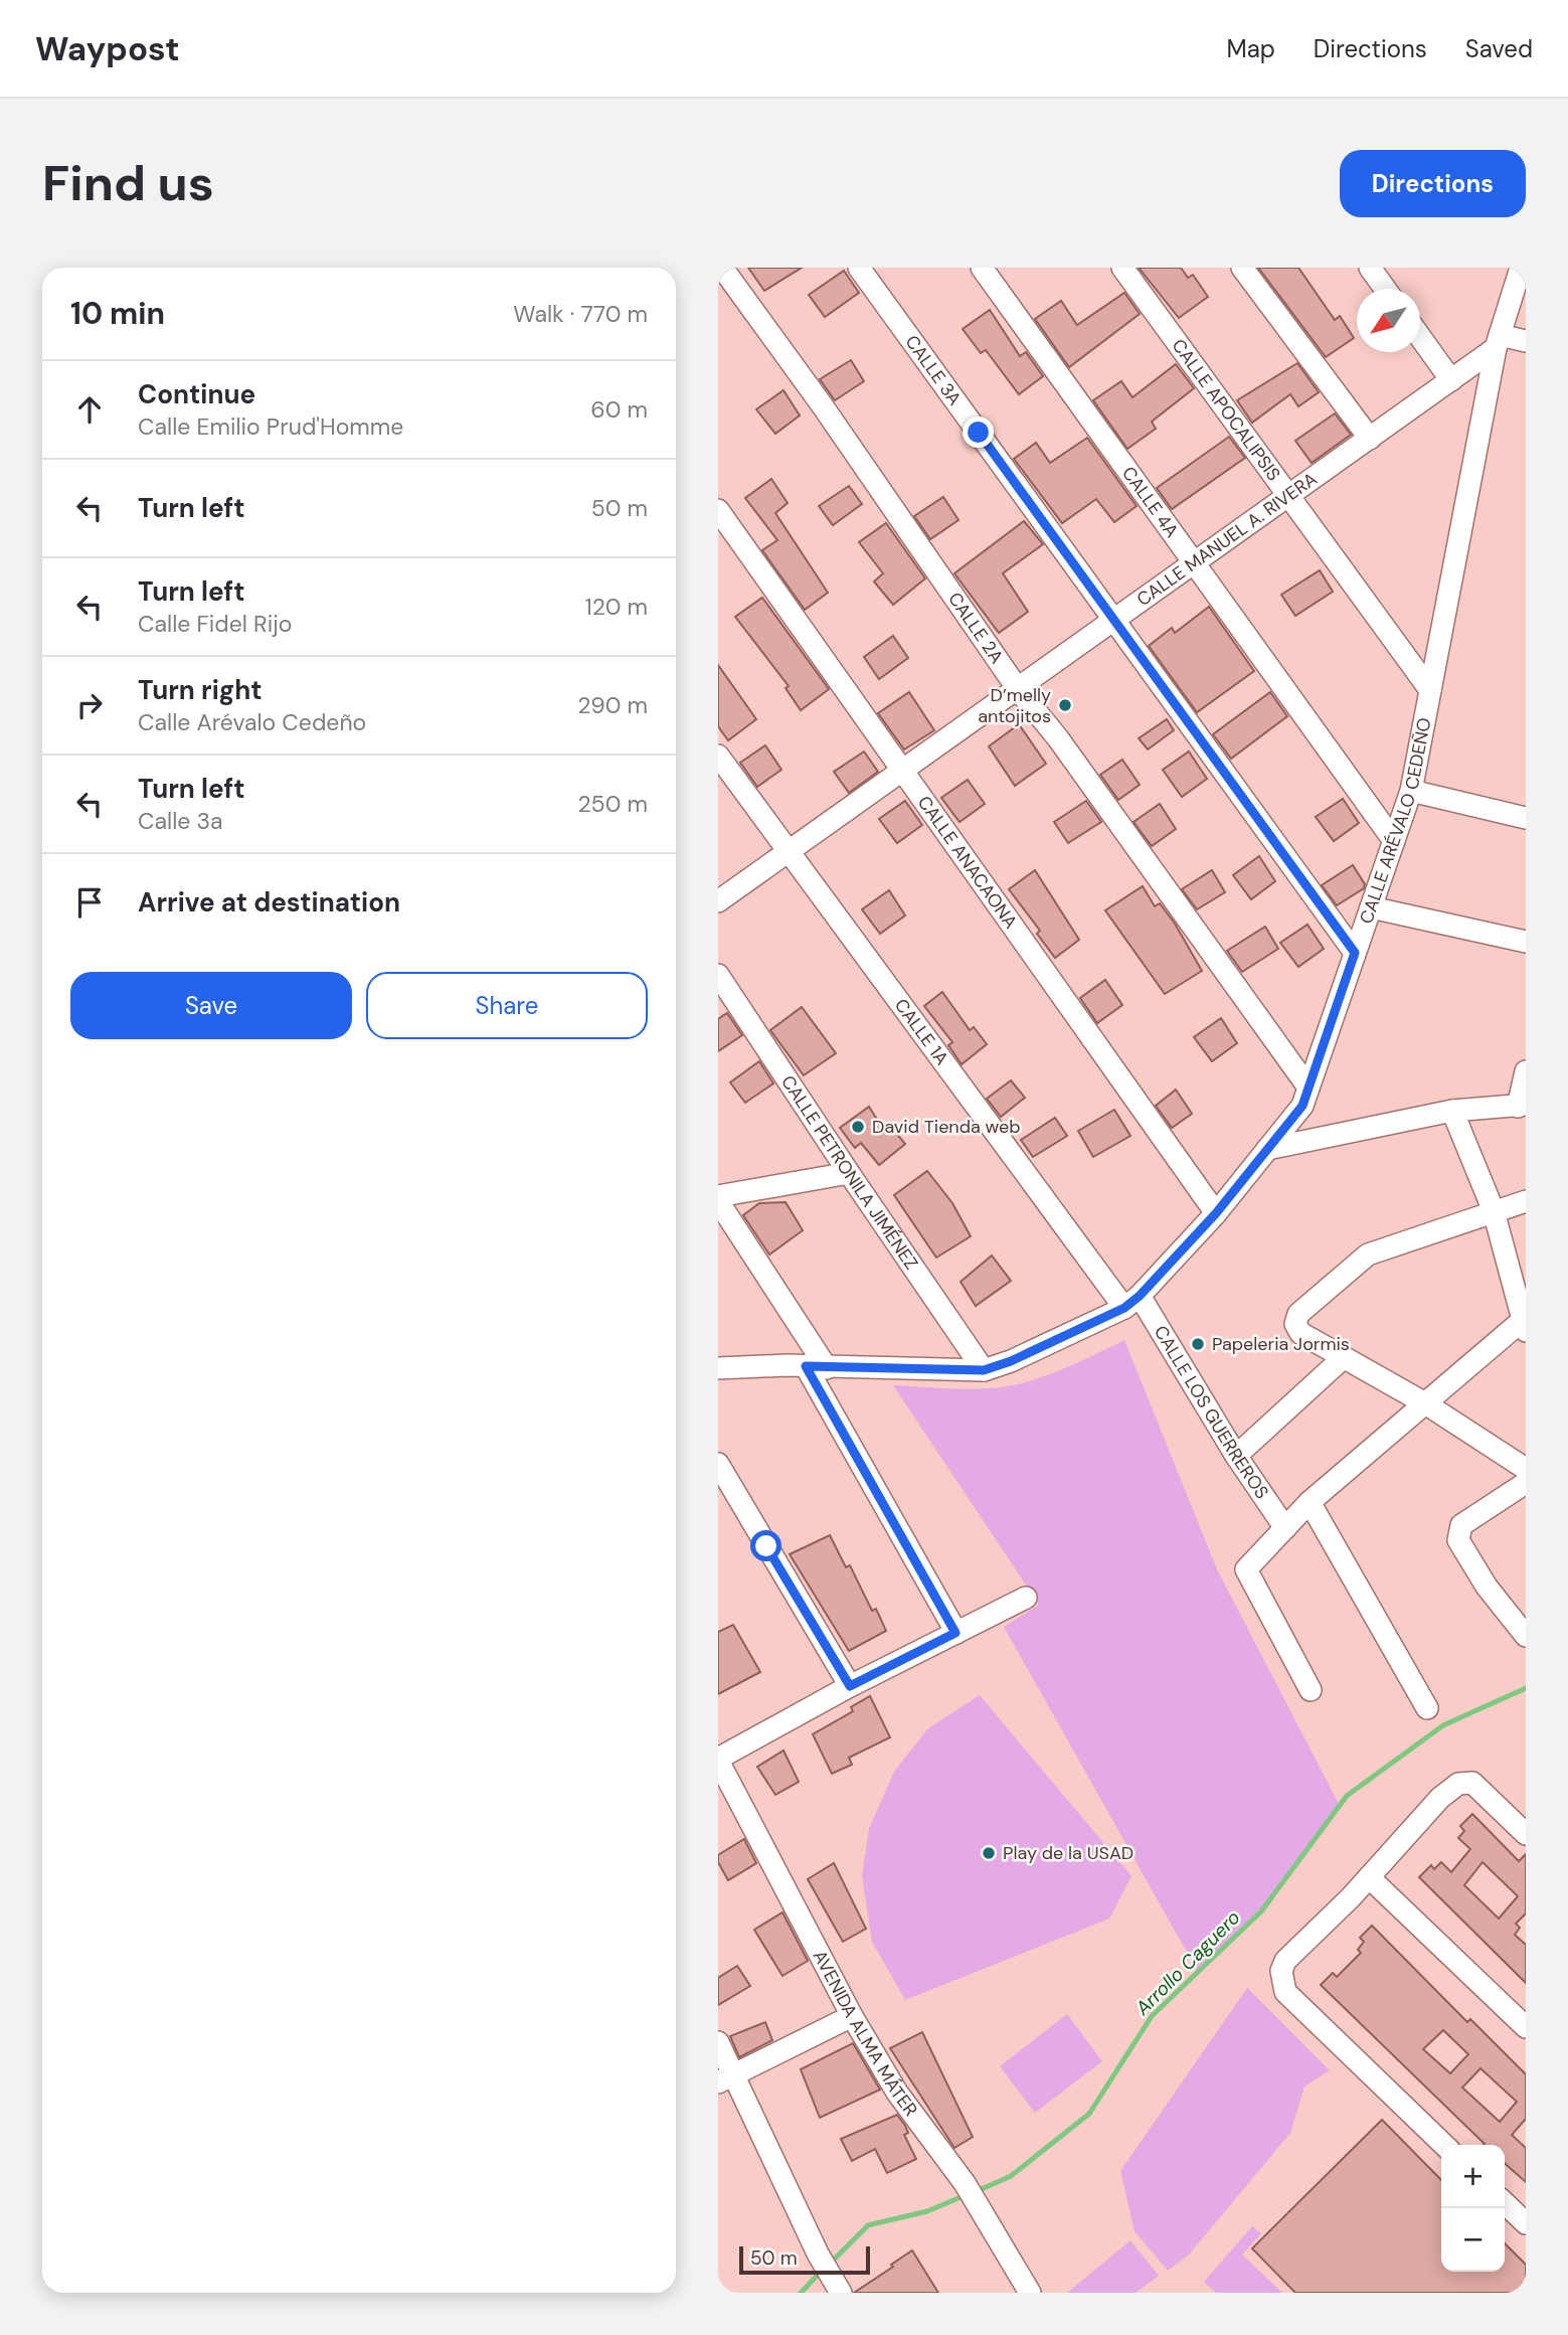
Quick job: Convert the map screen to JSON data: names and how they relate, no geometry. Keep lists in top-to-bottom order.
{
  "streets": {
    "street": [
      "CALLE 3A",
      "CALLE APOCALIPSIS",
      "CALLE 4A",
      "CALLE MANUEL A. RIVERA",
      "CALLE 2A",
      "CALLE ARÉVALO CEDEÑO",
      "CALLE ANACAONA",
      "CALLE 1A",
      "CALLE PETRONILA JIMÉNEZ",
      "CALLE LOS GUERREROS",
      "AVENIDA ALMA MÁTER"
    ]
  },
  "crossings": [
    ["CALLE 3A", "CALLE MANUEL A. RIVERA"],
    ["CALLE 3A", "CALLE ARÉVALO CEDEÑO"],
    ["CALLE APOCALIPSIS", "CALLE MANUEL A. RIVERA"],
    ["CALLE APOCALIPSIS", "CALLE ARÉVALO CEDEÑO"],
    ["CALLE 4A", "CALLE MANUEL A. RIVERA"],
    ["CALLE 4A", "CALLE ARÉVALO CEDEÑO"],
    ["CALLE MANUEL A. RIVERA", "CALLE 2A"],
    ["CALLE MANUEL A. RIVERA", "CALLE ARÉVALO CEDEÑO"],
    ["CALLE MANUEL A. RIVERA", "CALLE ANACAONA"],
    ["CALLE MANUEL A. RIVERA", "CALLE 1A"],
    ["CALLE 2A", "CALLE ARÉVALO CEDEÑO"],
    ["CALLE ARÉVALO CEDEÑO", "CALLE ANACAONA"],
    ["CALLE ARÉVALO CEDEÑO", "CALLE 1A"],
    ["CALLE ARÉVALO CEDEÑO", "CALLE PETRONILA JIMÉNEZ"],
    ["CALLE ARÉVALO CEDEÑO", "CALLE LOS GUERREROS"],
    ["CALLE 1A", "CALLE LOS GUERREROS"]
  ],
  "water": ["Arrollo Caguero"],
  "places": [
    "D’melly antojitos",
    "David Tienda web",
    "Papeleria Jormis",
    "Play de la USAD"
  ],
  "scale_bar": "50 m",
  "north": "bottom left",
  "page": {
    "header": "Waypost",
    "nav": ["Map", "Directions", "Saved"],
    "buttons": [
      "Directions",
      ["Save", "Share"]
    ],
    "title": "Find us",
    "heading": ["10 min", "Walk · 770 m"],
    "list": [
      ["Continue", "Calle Emilio Prud'Homme", "60 m"],
      ["Turn left", "50 m"],
      ["Turn left", "Calle Fidel Rijo", "120 m"],
      ["Turn right", "Calle Arévalo Cedeño", "290 m"],
      ["Turn left", "Calle 3a", "250 m"],
      "Arrive at destination"
    ],
    "map_buttons": ["+", "−"],
    "scale": "50 m"
  }
}
